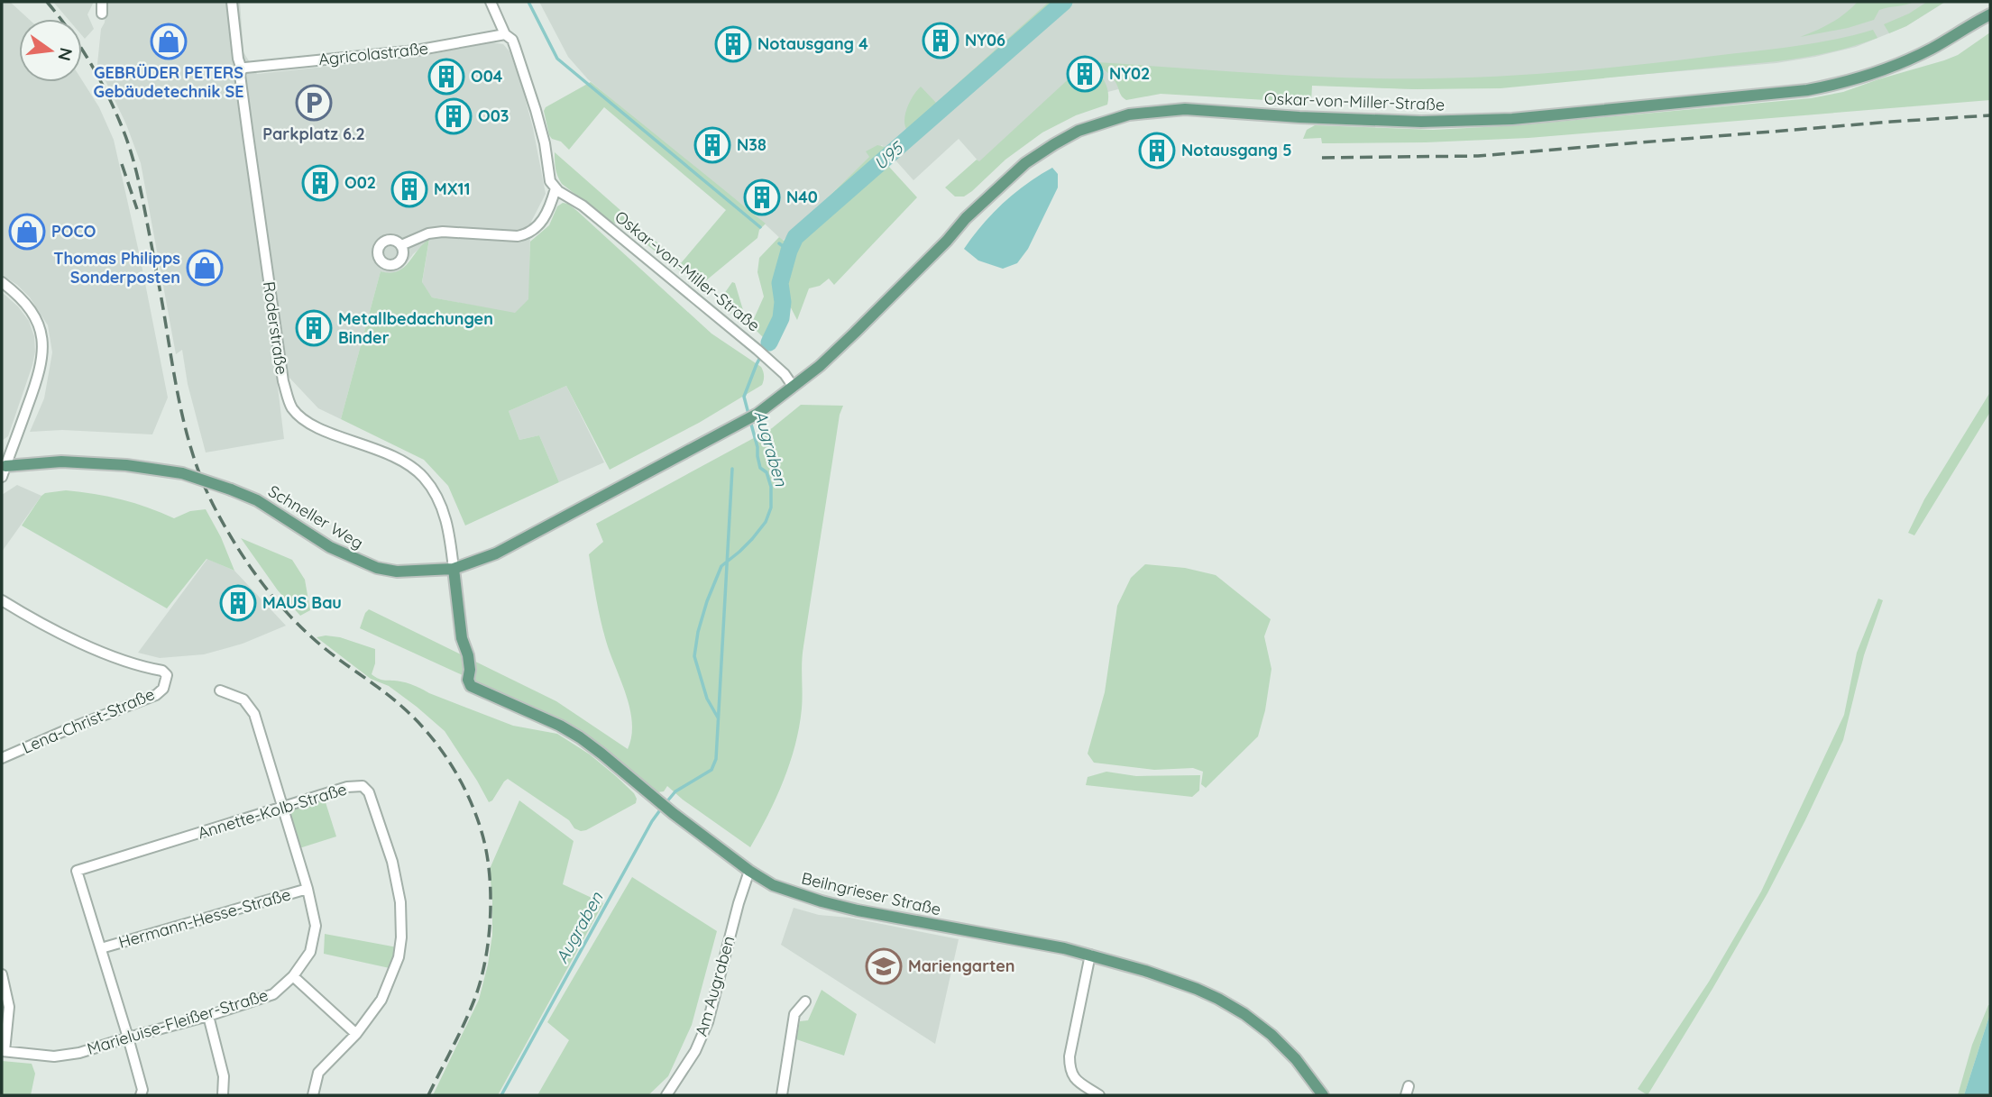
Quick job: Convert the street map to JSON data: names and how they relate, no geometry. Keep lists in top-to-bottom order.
{
  "streets": {
    "main road": ["Oskar-von-Miller-Straße", "Schneller Weg", "Beilngrieser Straße"],
    "street": [
      "Agricolastraße",
      "Roderstraße",
      "Lena-Christ-Straße",
      "Annette-Kolb-Straße",
      "Hermann-Hesse-Straße",
      "Am Augraben",
      "Marieluise-Fleißer-Straße"
    ]
  },
  "crossings": [
    ["Agricolastraße", "Roderstraße"],
    ["Oskar-von-Miller-Straße", "Schneller Weg"],
    ["Roderstraße", "Schneller Weg"],
    ["Roderstraße", "Beilngrieser Straße"],
    ["Schneller Weg", "Beilngrieser Straße"],
    ["Annette-Kolb-Straße", "Hermann-Hesse-Straße"],
    ["Annette-Kolb-Straße", "Marieluise-Fleißer-Straße"],
    ["Beilngrieser Straße", "Am Augraben"],
    ["Hermann-Hesse-Straße", "Marieluise-Fleißer-Straße"]
  ],
  "water": ["U95", "Augraben"],
  "places": {
    "building": [
      "NY06",
      "Notausgang 4",
      "NY02",
      "O04",
      "O03",
      "N38",
      "Notausgang 5",
      "O02",
      "MX11",
      "N40",
      "Metallbedachungen Binder",
      "MAUS Bau"
    ],
    "shop": ["GEBRÜDER PETERS Gebäudetechnik SE", "POCO", "Thomas Philipps Sonderposten"],
    "parking": ["Parkplatz 6.2"],
    "school or university": ["Mariengarten"]
  },
  "north": "right"
}
